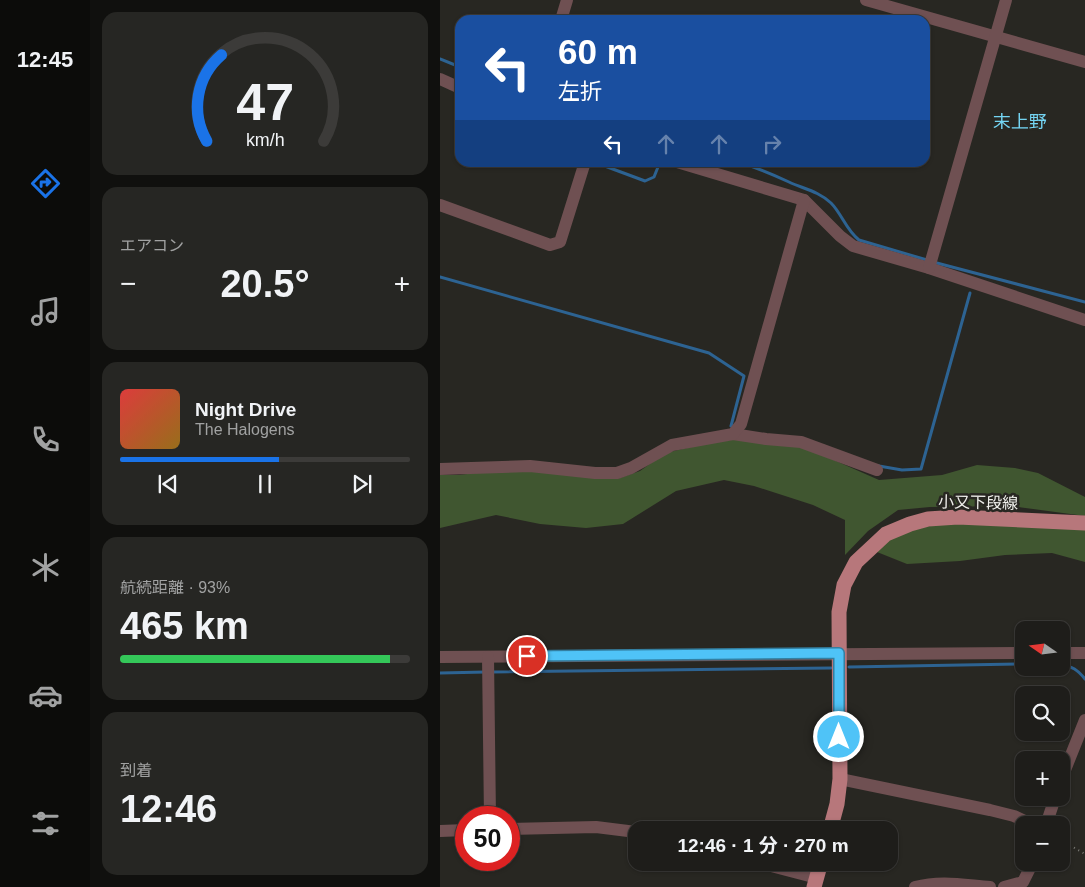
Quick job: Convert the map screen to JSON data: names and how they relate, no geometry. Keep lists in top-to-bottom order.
{
  "streets": {
    "main road": ["小又下段線"]
  },
  "districts": ["末上野"],
  "north": "left",
  "page": {
    "tabs": "12:45",
    "turn": ["60 m", "左折"],
    "tile": [
      "エアコン",
      ["航続距離 · 93%", "465 km"],
      ["到着", "12:46"]
    ],
    "heat": ["−", "20.5°", "+"],
    "song": ["Night Drive", "The Halogens"],
    "map_buttons": ["+", "−"],
    "limit": "50",
    "trip": "12:46 · 1 分 · 270 m",
    "gauge": ["47", "km/h"]
  }
}
